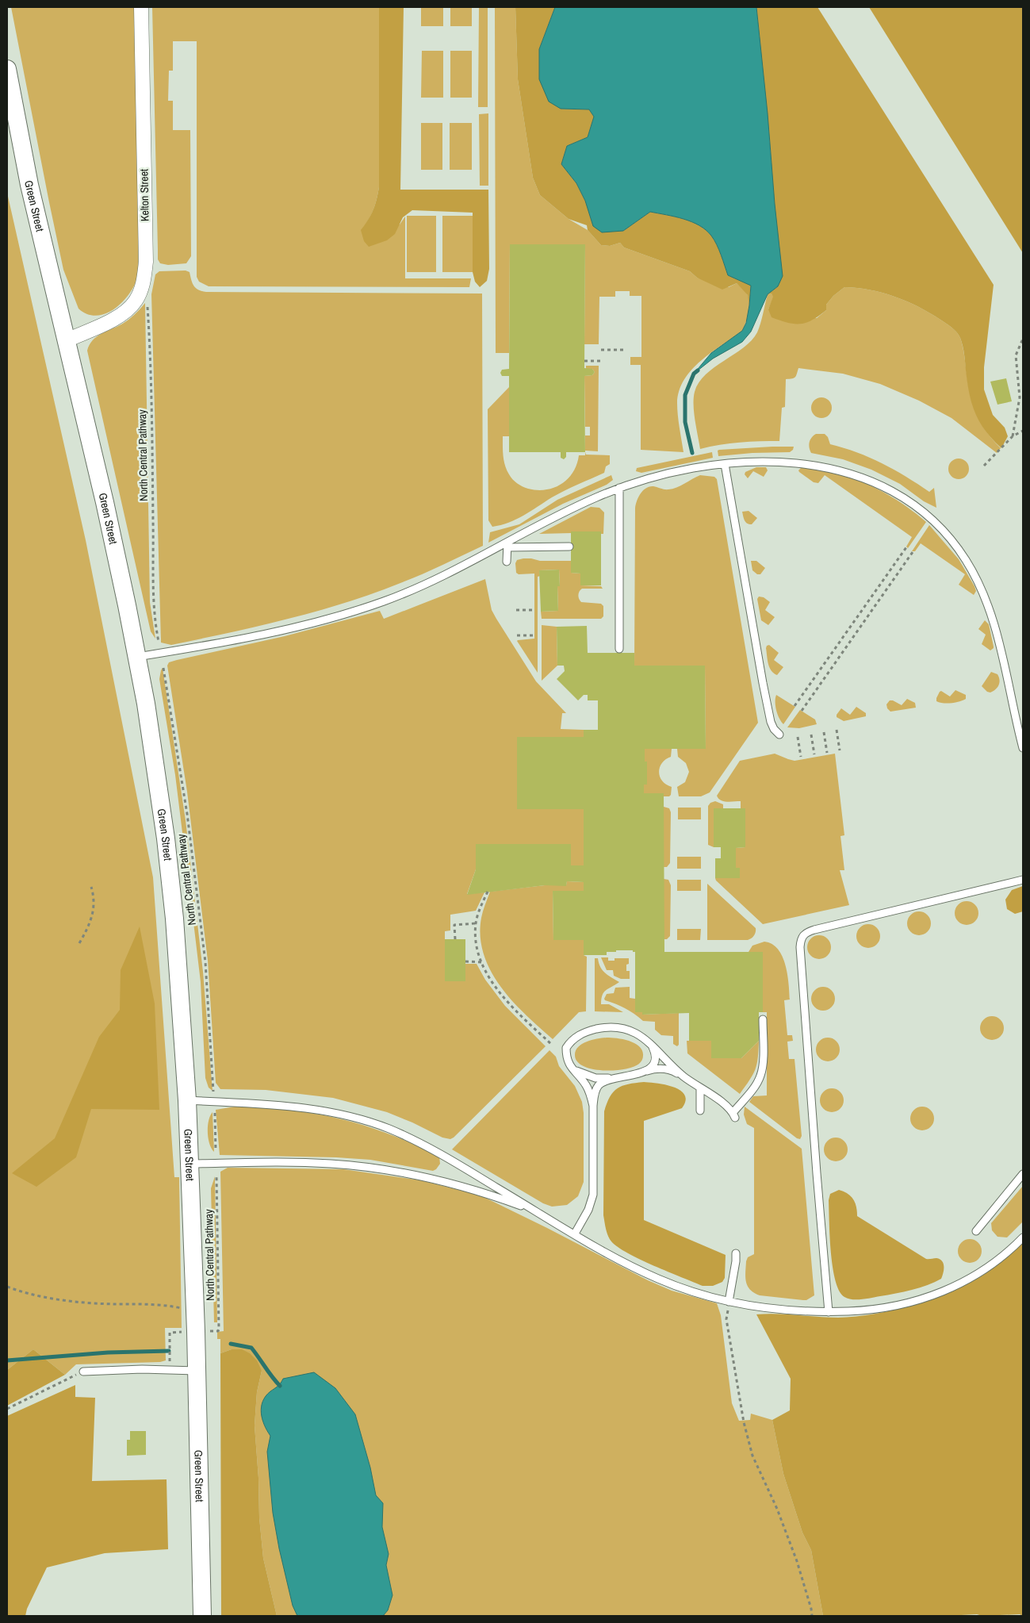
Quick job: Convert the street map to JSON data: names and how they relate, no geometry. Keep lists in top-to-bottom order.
{
  "streets": {
    "street": ["Kelton Street", "Green Street"],
    "path": ["North Central Pathway"]
  },
  "crossings": [
    ["Kelton Street", "Green Street"]
  ]
}
